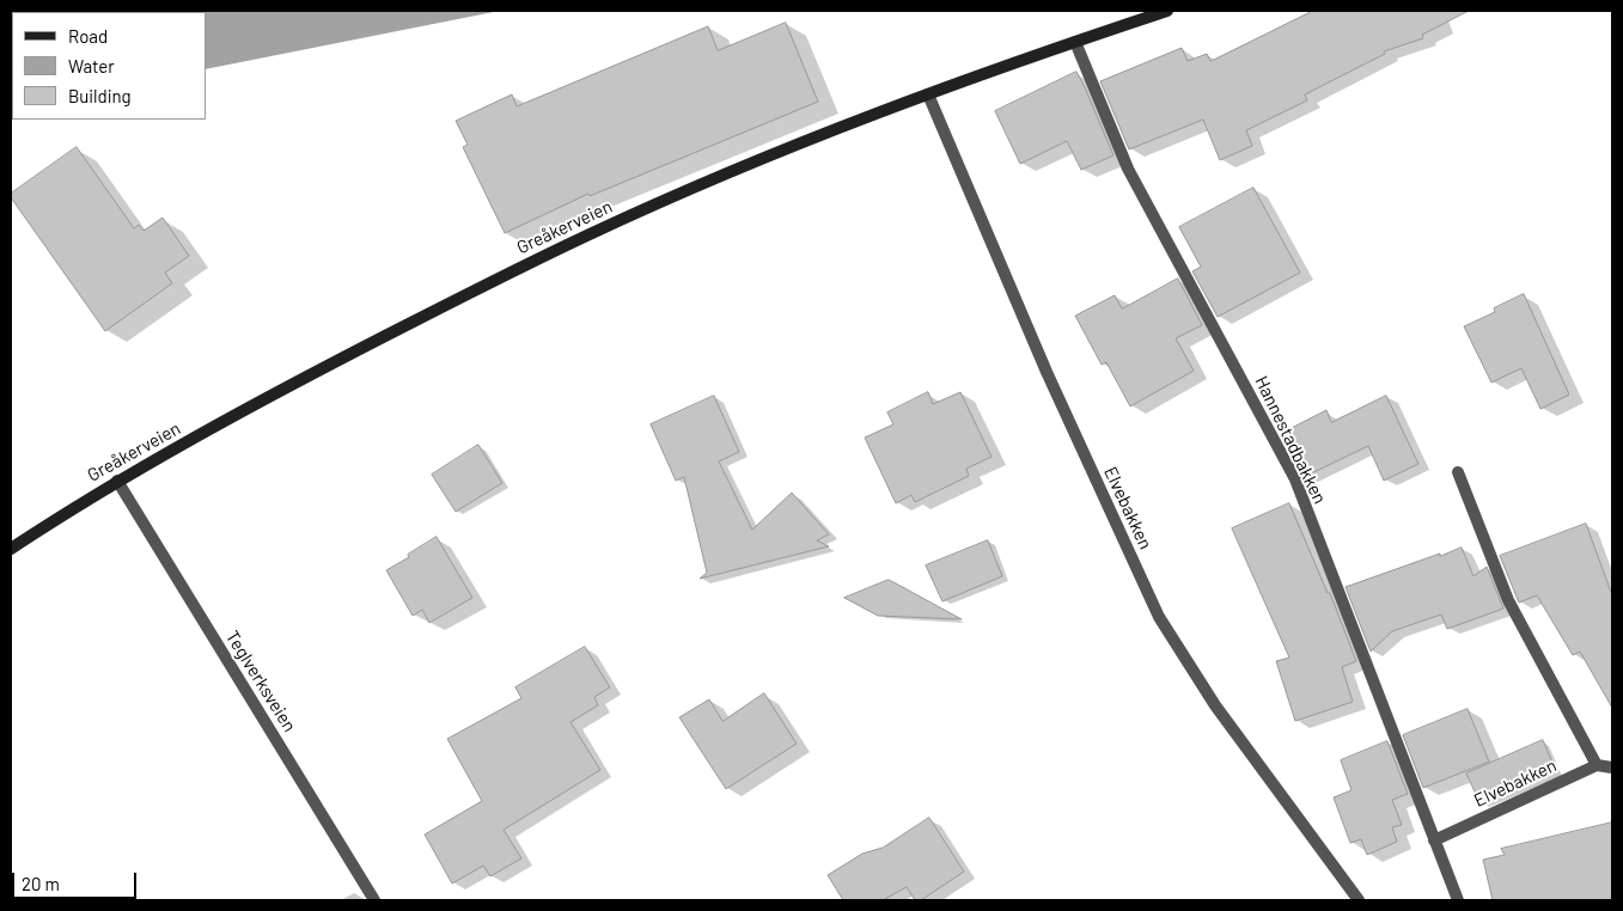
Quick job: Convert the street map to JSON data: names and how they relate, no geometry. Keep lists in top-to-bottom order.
{
  "streets": {
    "main road": ["Greåkerveien"],
    "street": ["Hannestadbakken", "Elvebakken", "Teglverksveien"]
  },
  "crossings": [
    ["Greåkerveien", "Hannestadbakken"],
    ["Greåkerveien", "Elvebakken"],
    ["Greåkerveien", "Teglverksveien"],
    ["Hannestadbakken", "Elvebakken"]
  ],
  "legend": ["Road", "Water", "Building"],
  "scale_bar": "20 m"
}
